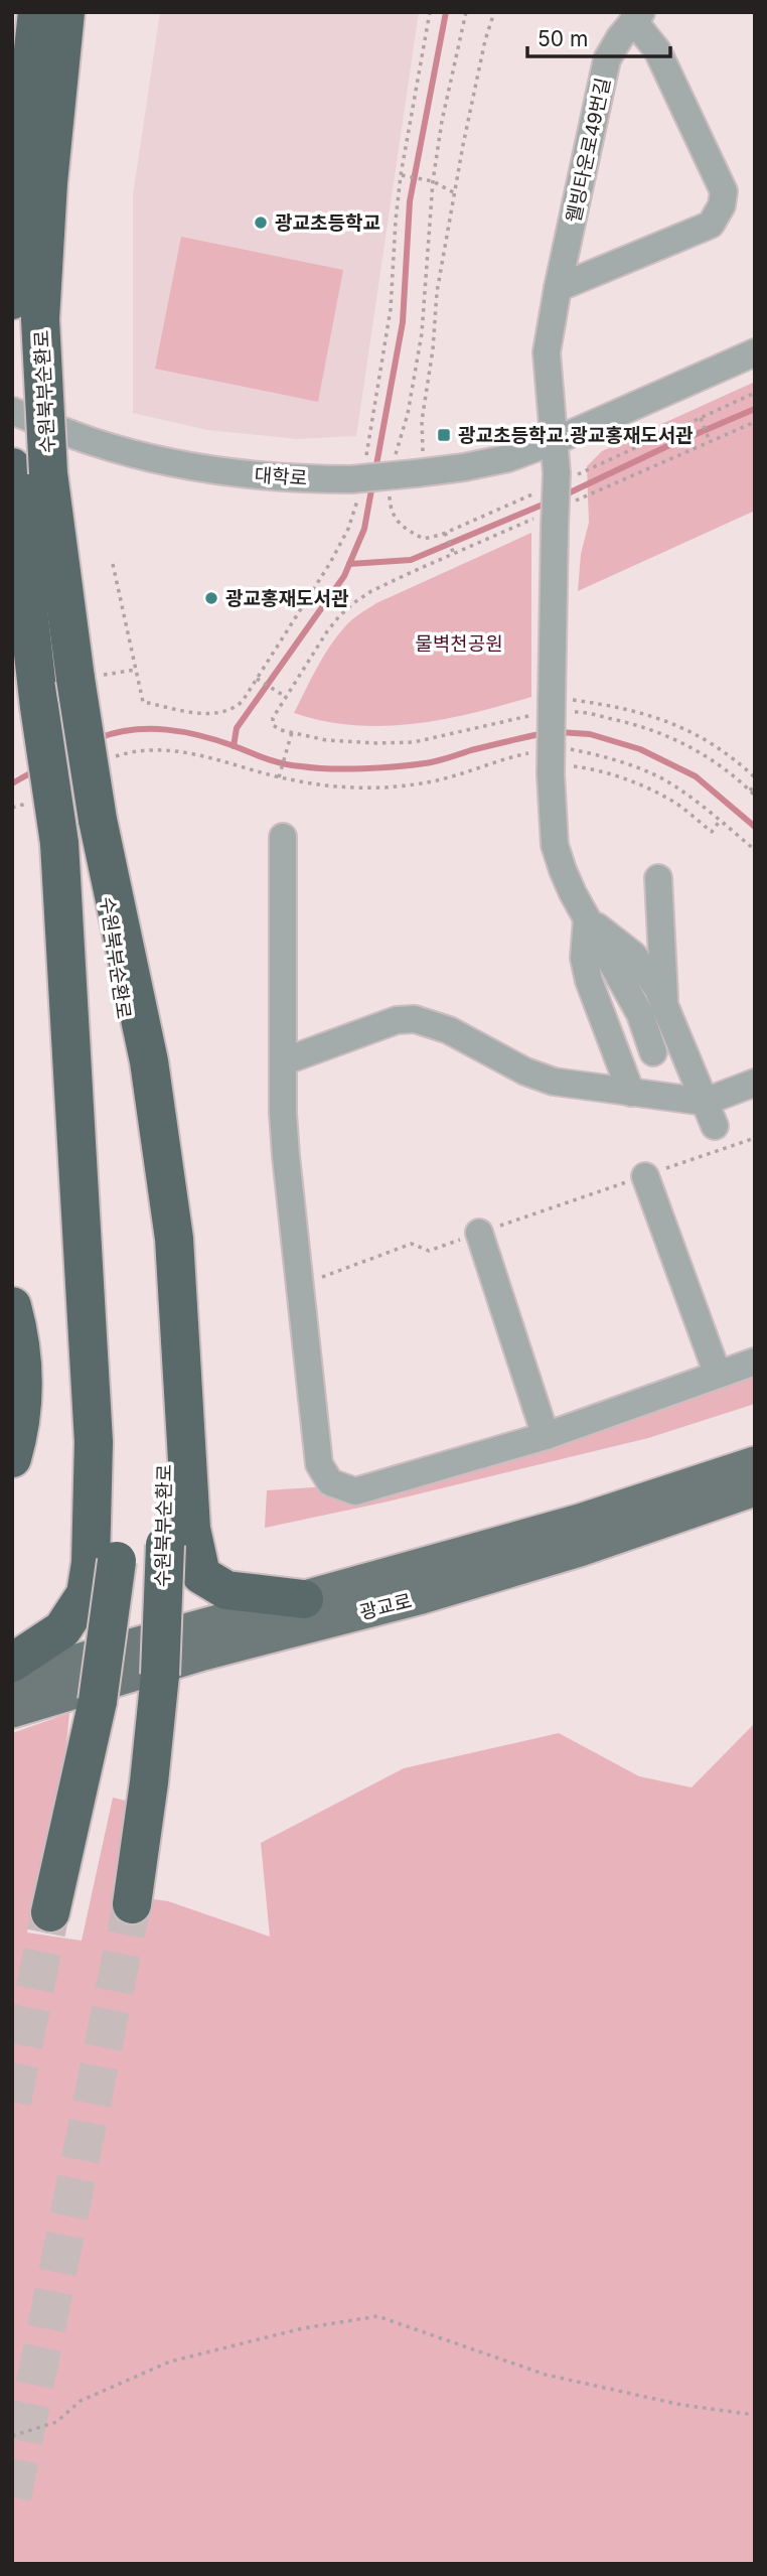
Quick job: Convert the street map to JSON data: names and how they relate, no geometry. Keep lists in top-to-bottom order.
{
  "streets": {
    "highway": ["수원북부순환로"],
    "main road": ["광교로"],
    "street": ["웰빙타운로49번길", "대학로"]
  },
  "crossings": [
    ["웰빙타운로49번길", "대학로"]
  ],
  "parks": ["물벽천공원"],
  "places": {
    "other": ["광교초등학교", "광교홍재도서관"],
    "transit": ["광교초등학교.광교홍재도서관"]
  },
  "scale_bar": "50 m"
}
